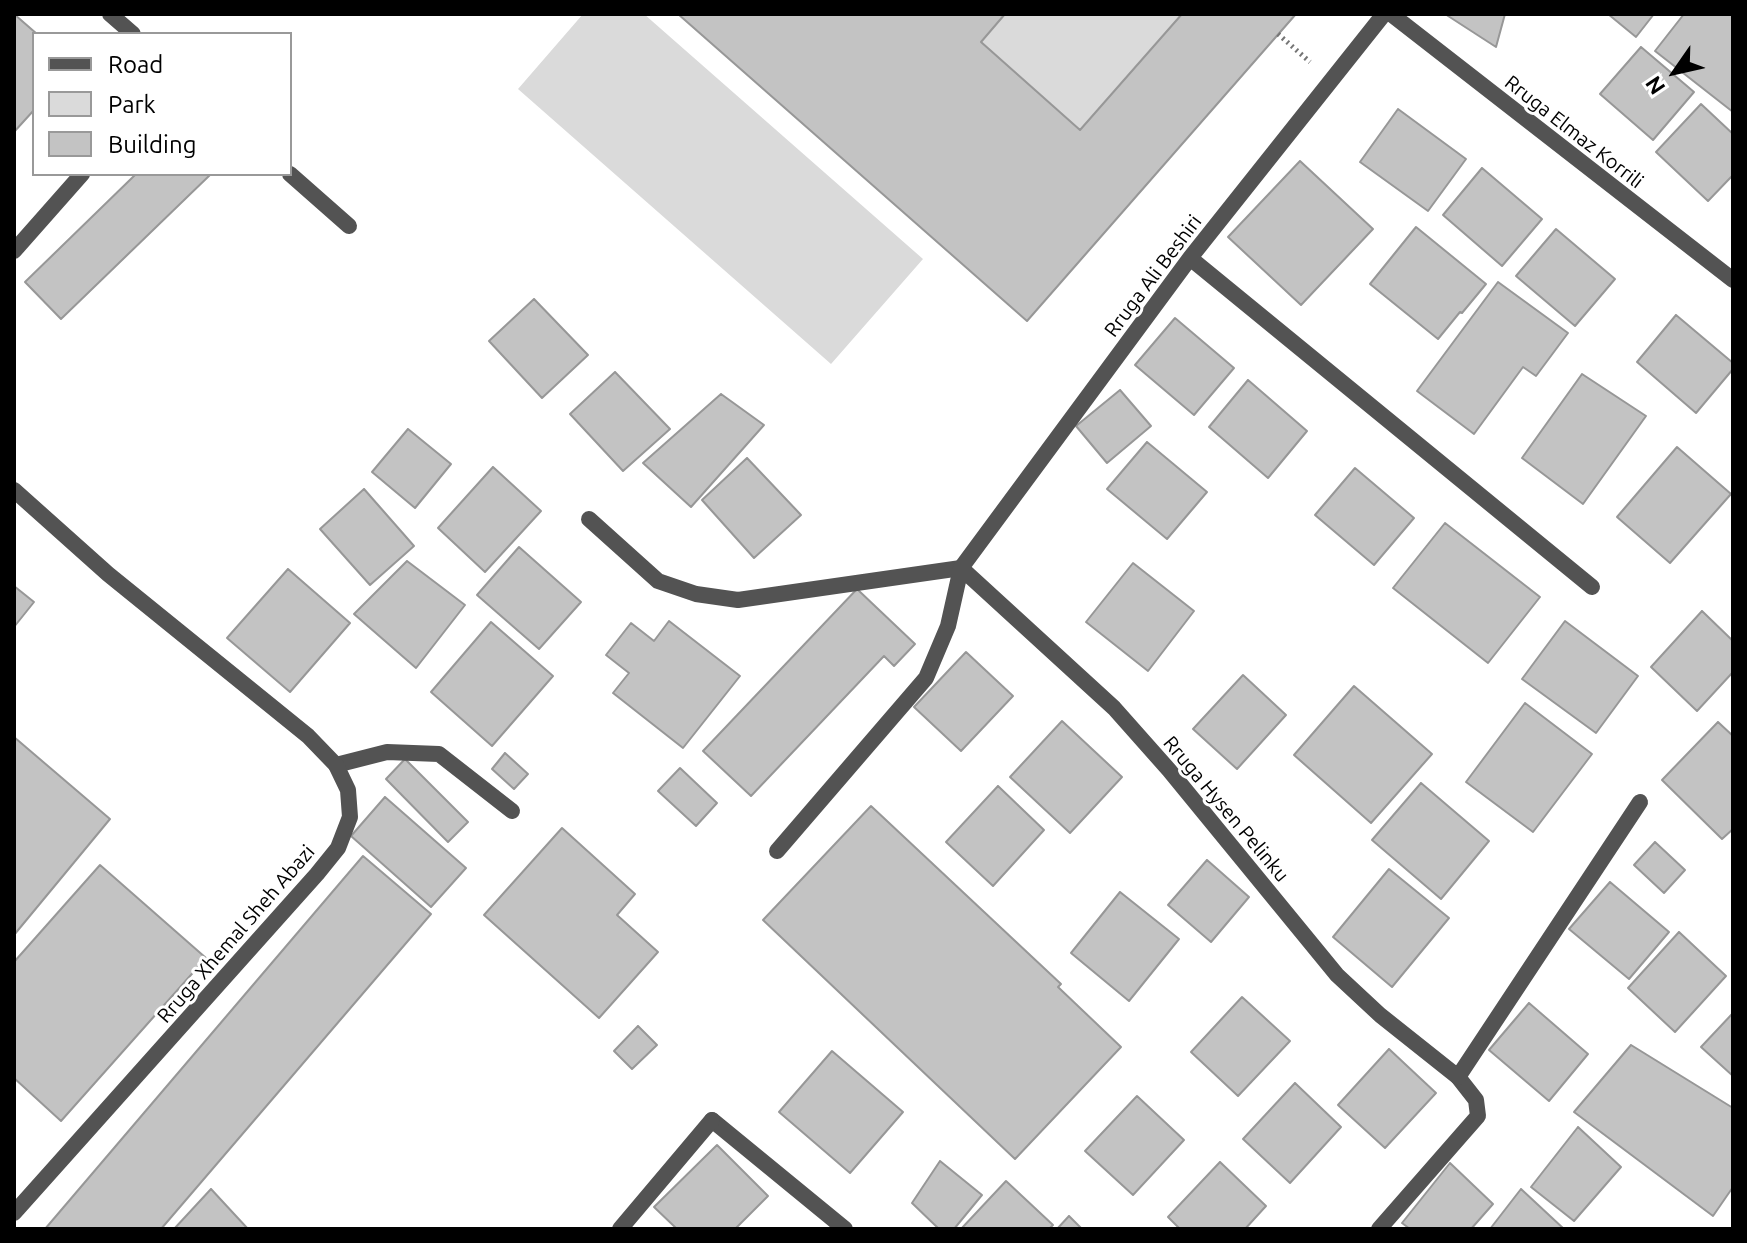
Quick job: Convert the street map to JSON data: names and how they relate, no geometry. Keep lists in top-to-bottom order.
{
  "streets": {
    "street": [
      "Rruga Elmaz Korrili",
      "Rruga Ali Beshiri",
      "Rruga Hysen Pelinku",
      "Rruga Xhemal Sheh Abazi"
    ]
  },
  "crossings": [
    ["Rruga Ali Beshiri", "Rruga Hysen Pelinku"]
  ],
  "legend": ["Road", "Park", "Building"],
  "north": "bottom left"
}
